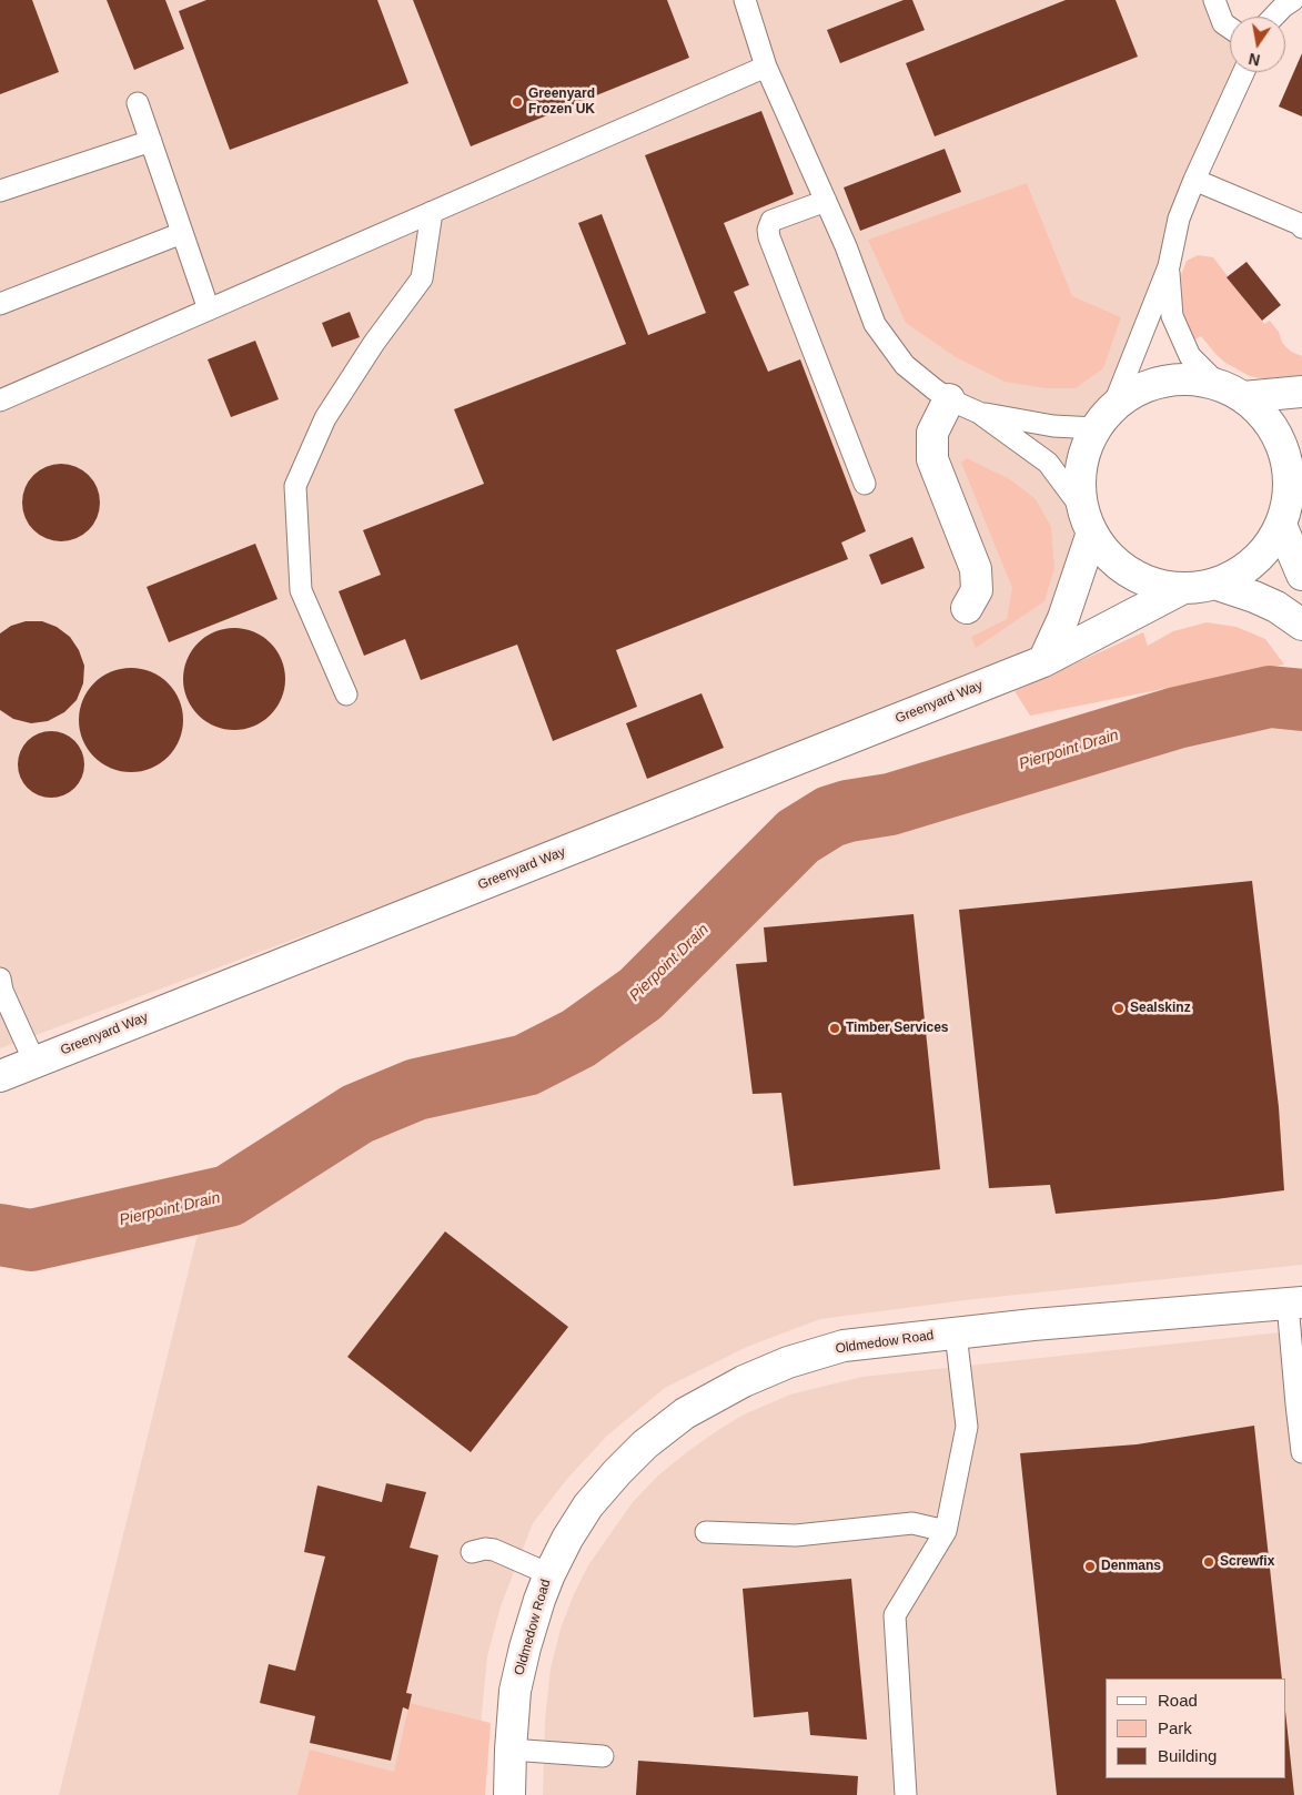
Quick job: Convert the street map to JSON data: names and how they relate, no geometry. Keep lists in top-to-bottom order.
{
  "streets": {
    "street": ["Greenyard Way", "Oldmedow Road"]
  },
  "water": ["Pierpoint Drain"],
  "places": [
    "Greenyard Frozen UK",
    "Sealskinz",
    "Timber Services",
    "Screwfix",
    "Denmans"
  ],
  "legend": ["Road", "Park", "Building"],
  "north": "bottom"
}
